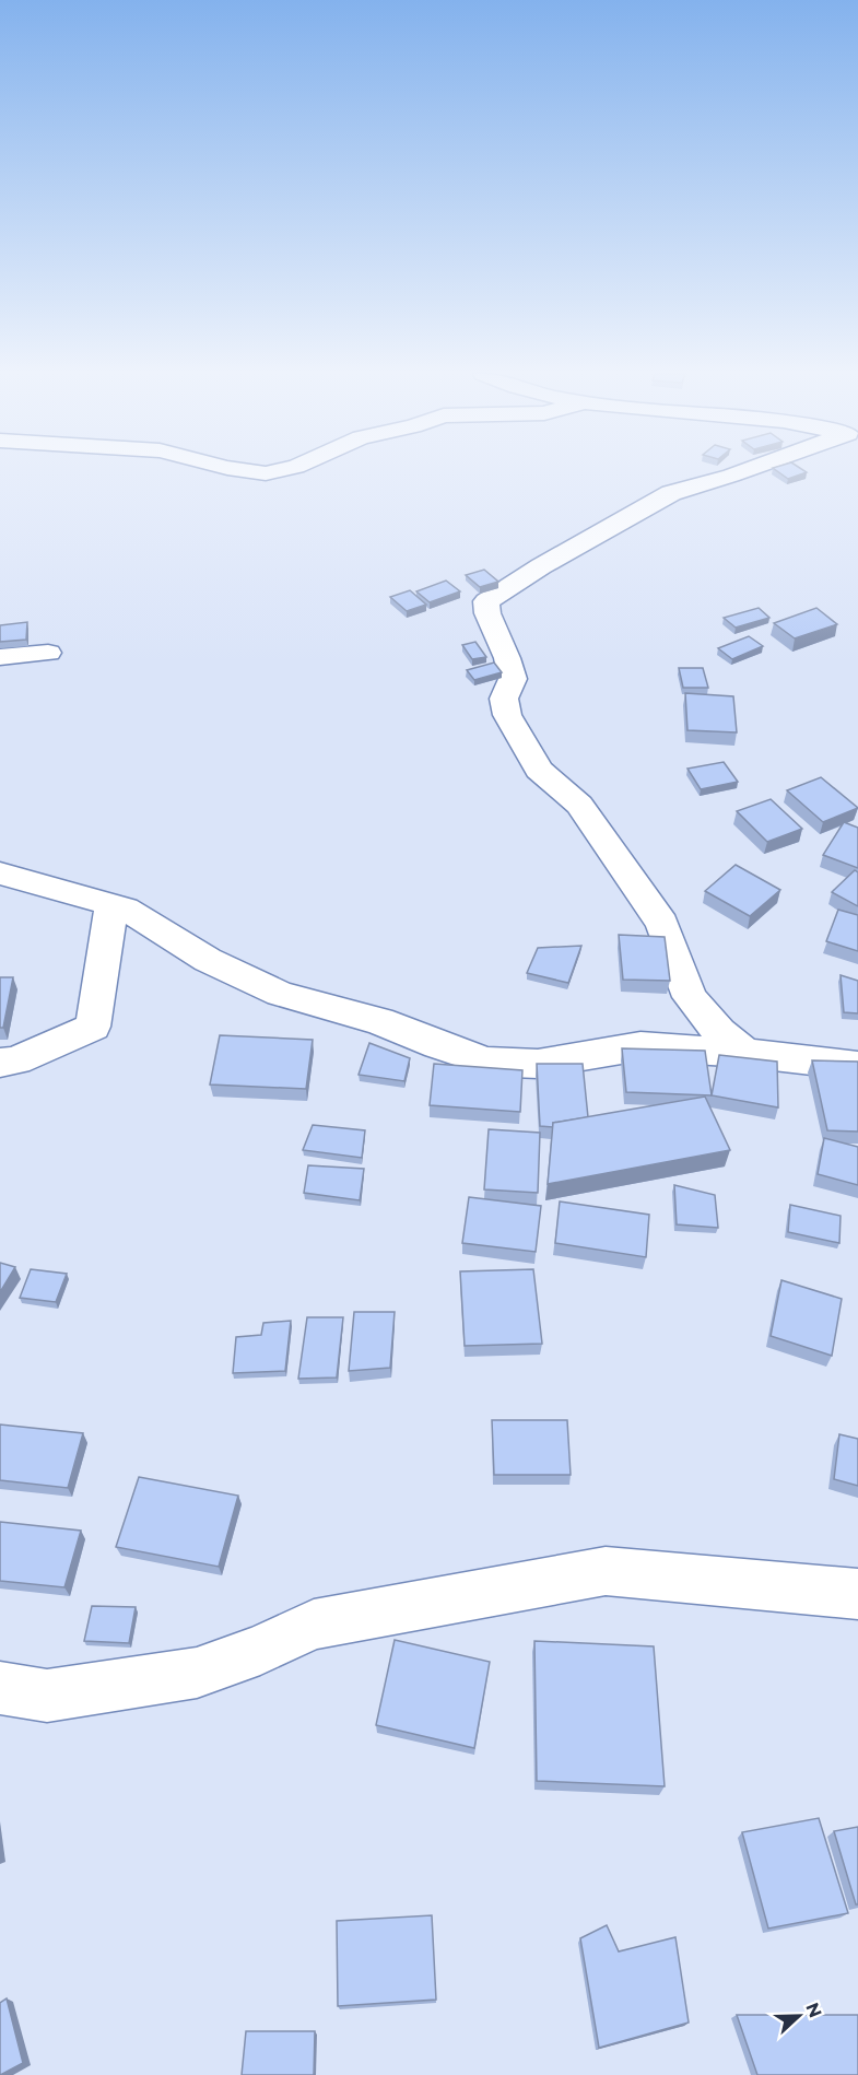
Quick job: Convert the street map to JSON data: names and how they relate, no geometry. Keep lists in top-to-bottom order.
{
  "north": "right"
}
